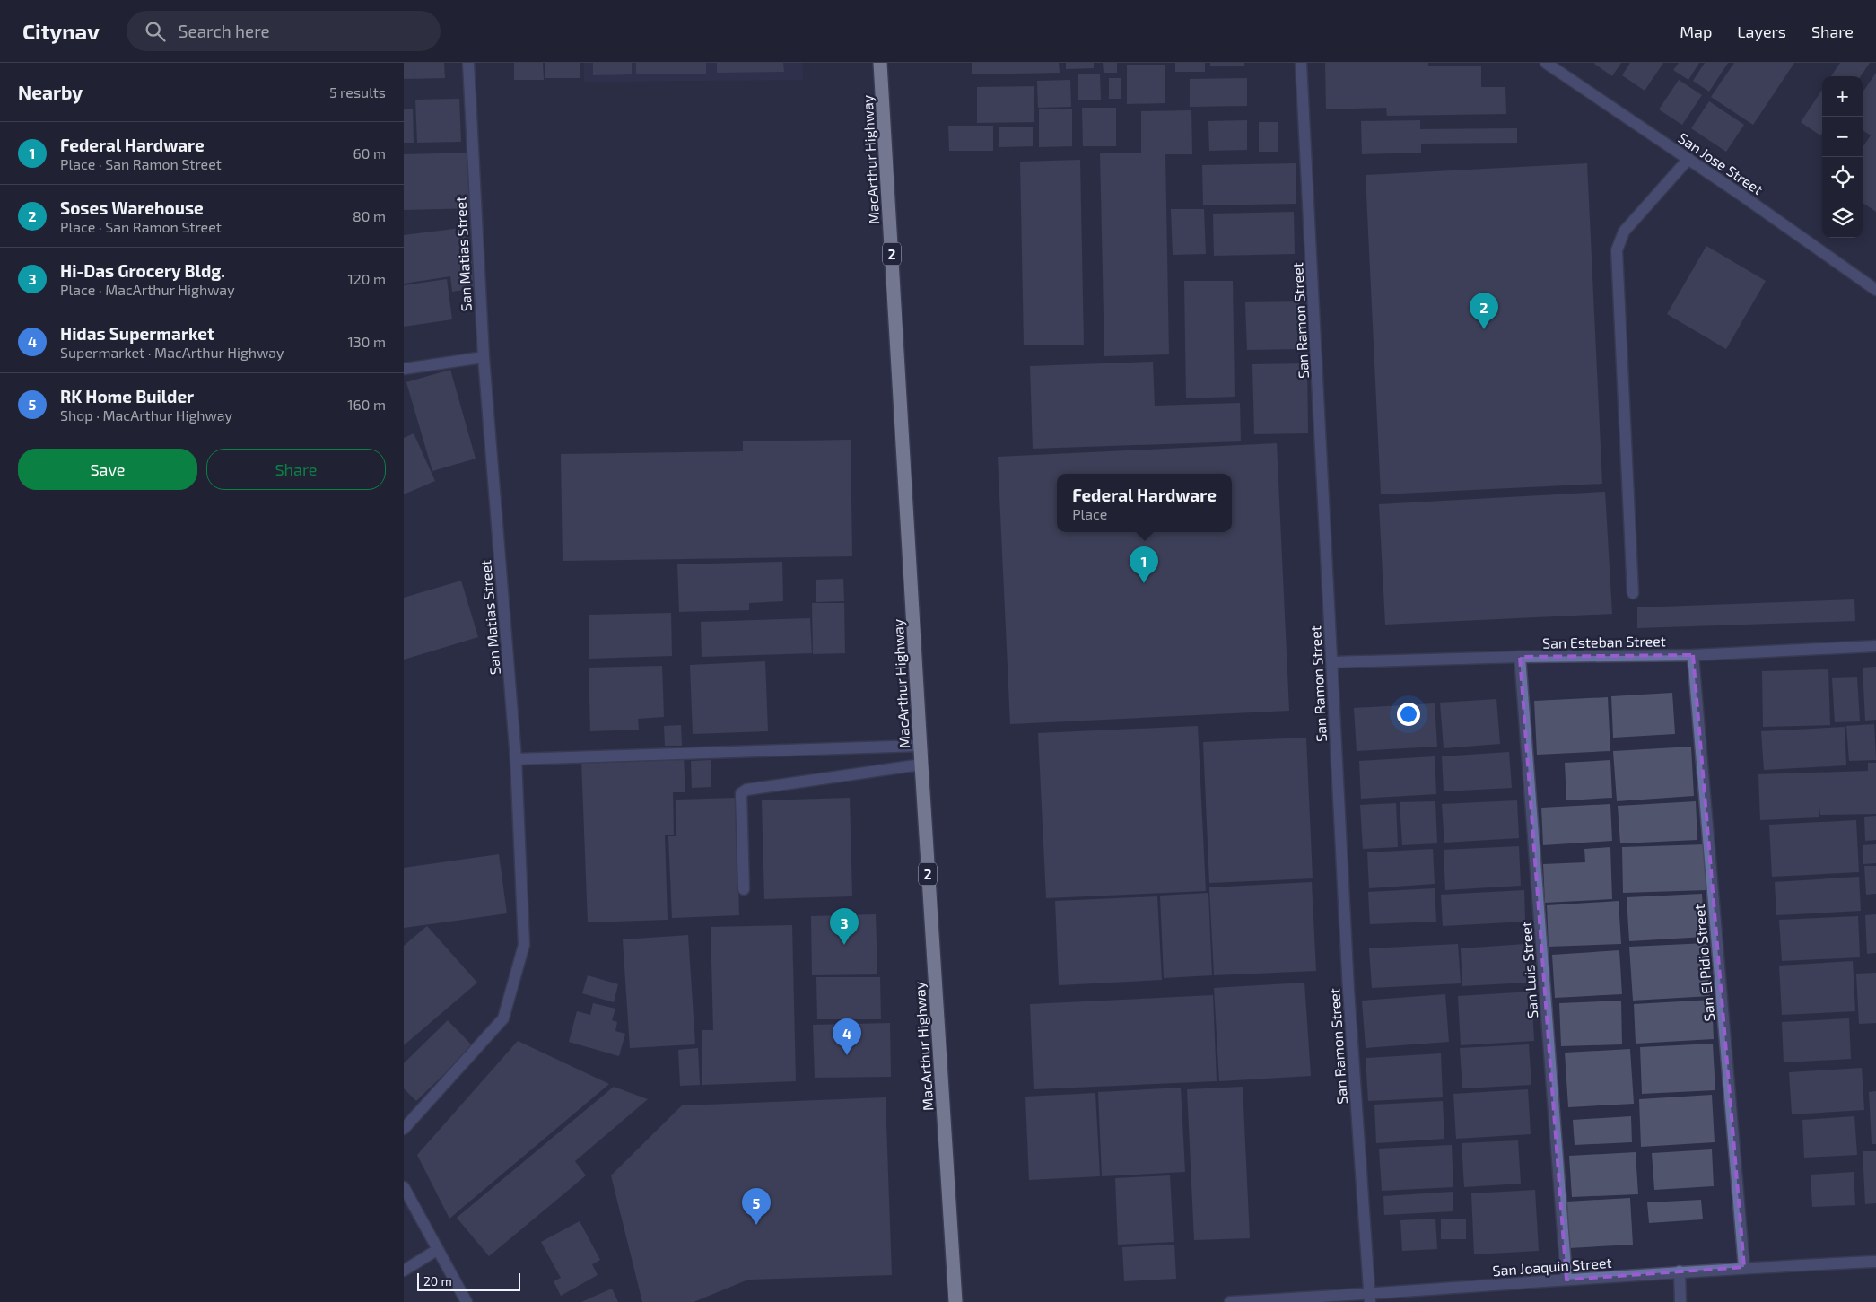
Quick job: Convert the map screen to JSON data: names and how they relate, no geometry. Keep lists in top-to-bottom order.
{
  "streets": {
    "highway": ["MacArthur Highway", "2"],
    "street": [
      "San Jose Street",
      "San Matias Street",
      "San Ramon Street",
      "San Esteban Street",
      "San El Pidio Street",
      "San Luis Street",
      "San Joaquin Street"
    ]
  },
  "crossings": [
    ["San Ramon Street", "San Esteban Street"],
    ["San Ramon Street", "San Joaquin Street"],
    ["San Esteban Street", "San El Pidio Street"],
    ["San Esteban Street", "San Luis Street"],
    ["San El Pidio Street", "San Joaquin Street"],
    ["San Luis Street", "San Joaquin Street"]
  ],
  "scale_bar": "20 m",
  "page": {
    "header": "Citynav",
    "search": "Search here",
    "nav": ["Map", "Layers", "Share"],
    "heading": ["Nearby", "5 results"],
    "map_buttons": ["+", "−"],
    "list": [
      {
        "mark": "1",
        "name": "Federal Hardware",
        "note": "Place · San Ramon Street",
        "value": "60 m"
      },
      {
        "mark": "2",
        "name": "Soses Warehouse",
        "note": "Place · San Ramon Street",
        "value": "80 m"
      },
      {
        "mark": "3",
        "name": "Hi-Das Grocery Bldg.",
        "note": "Place · MacArthur Highway",
        "value": "120 m"
      },
      {
        "mark": "4",
        "name": "Hidas Supermarket",
        "note": "Supermarket · MacArthur Highway",
        "value": "130 m"
      },
      {
        "mark": "5",
        "name": "RK Home Builder",
        "note": "Shop · MacArthur Highway",
        "value": "160 m"
      }
    ],
    "pins": [
      "2",
      "1",
      "3",
      "4",
      "5"
    ],
    "buttons": ["Save", "Share"],
    "popup": ["Federal Hardware", "Place"],
    "scale": "20 m"
  }
}
